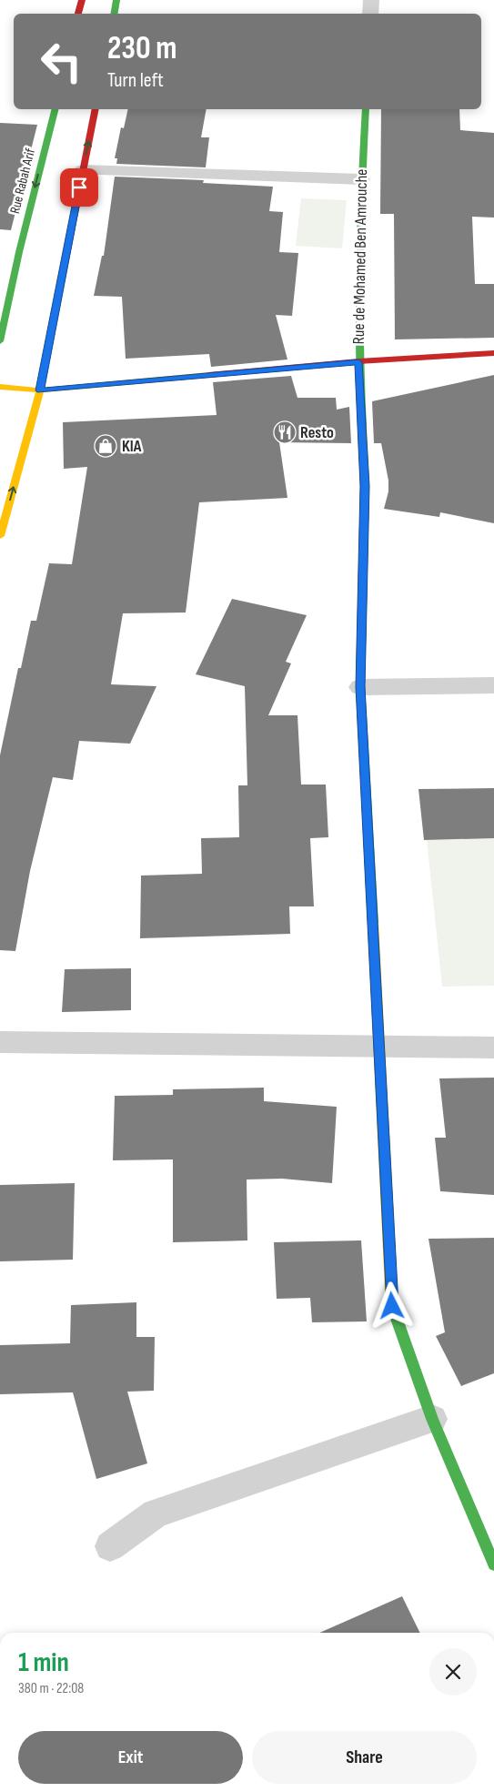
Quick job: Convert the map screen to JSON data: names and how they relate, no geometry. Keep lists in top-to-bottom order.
{
  "streets": {
    "main road": ["Rue Rabah Arif", "Rue de Mohamed Ben Amrouche"]
  },
  "places": {
    "restaurant": ["Resto"],
    "shop": ["KIA"]
  },
  "page": {
    "turn": ["230 m", "Turn left"],
    "heading": ["1 min", "380 m · 22:08"],
    "buttons": ["Exit", "Share"]
  }
}
